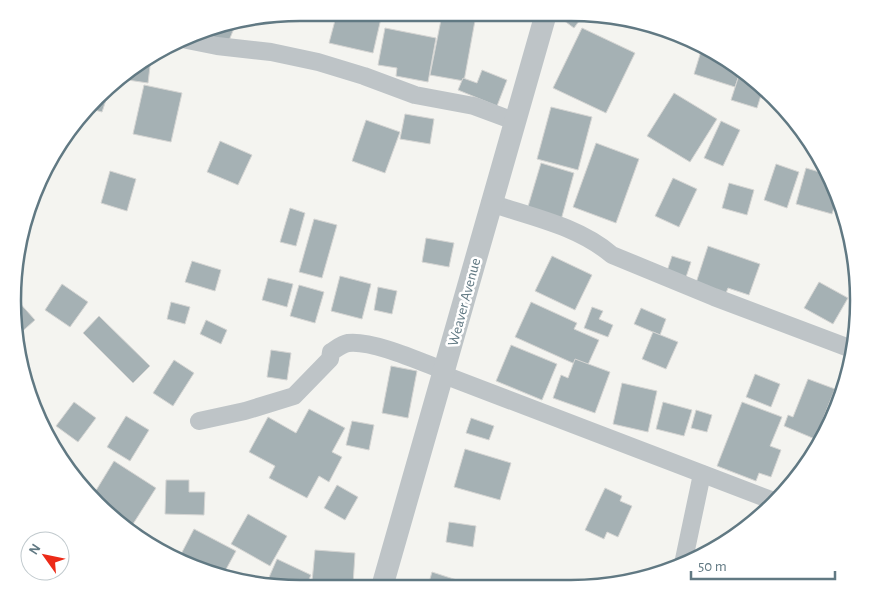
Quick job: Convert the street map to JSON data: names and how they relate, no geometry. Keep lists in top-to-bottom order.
{
  "streets": {
    "street": ["Weaver Avenue"]
  },
  "scale_bar": "50 m",
  "north": "top left"
}
